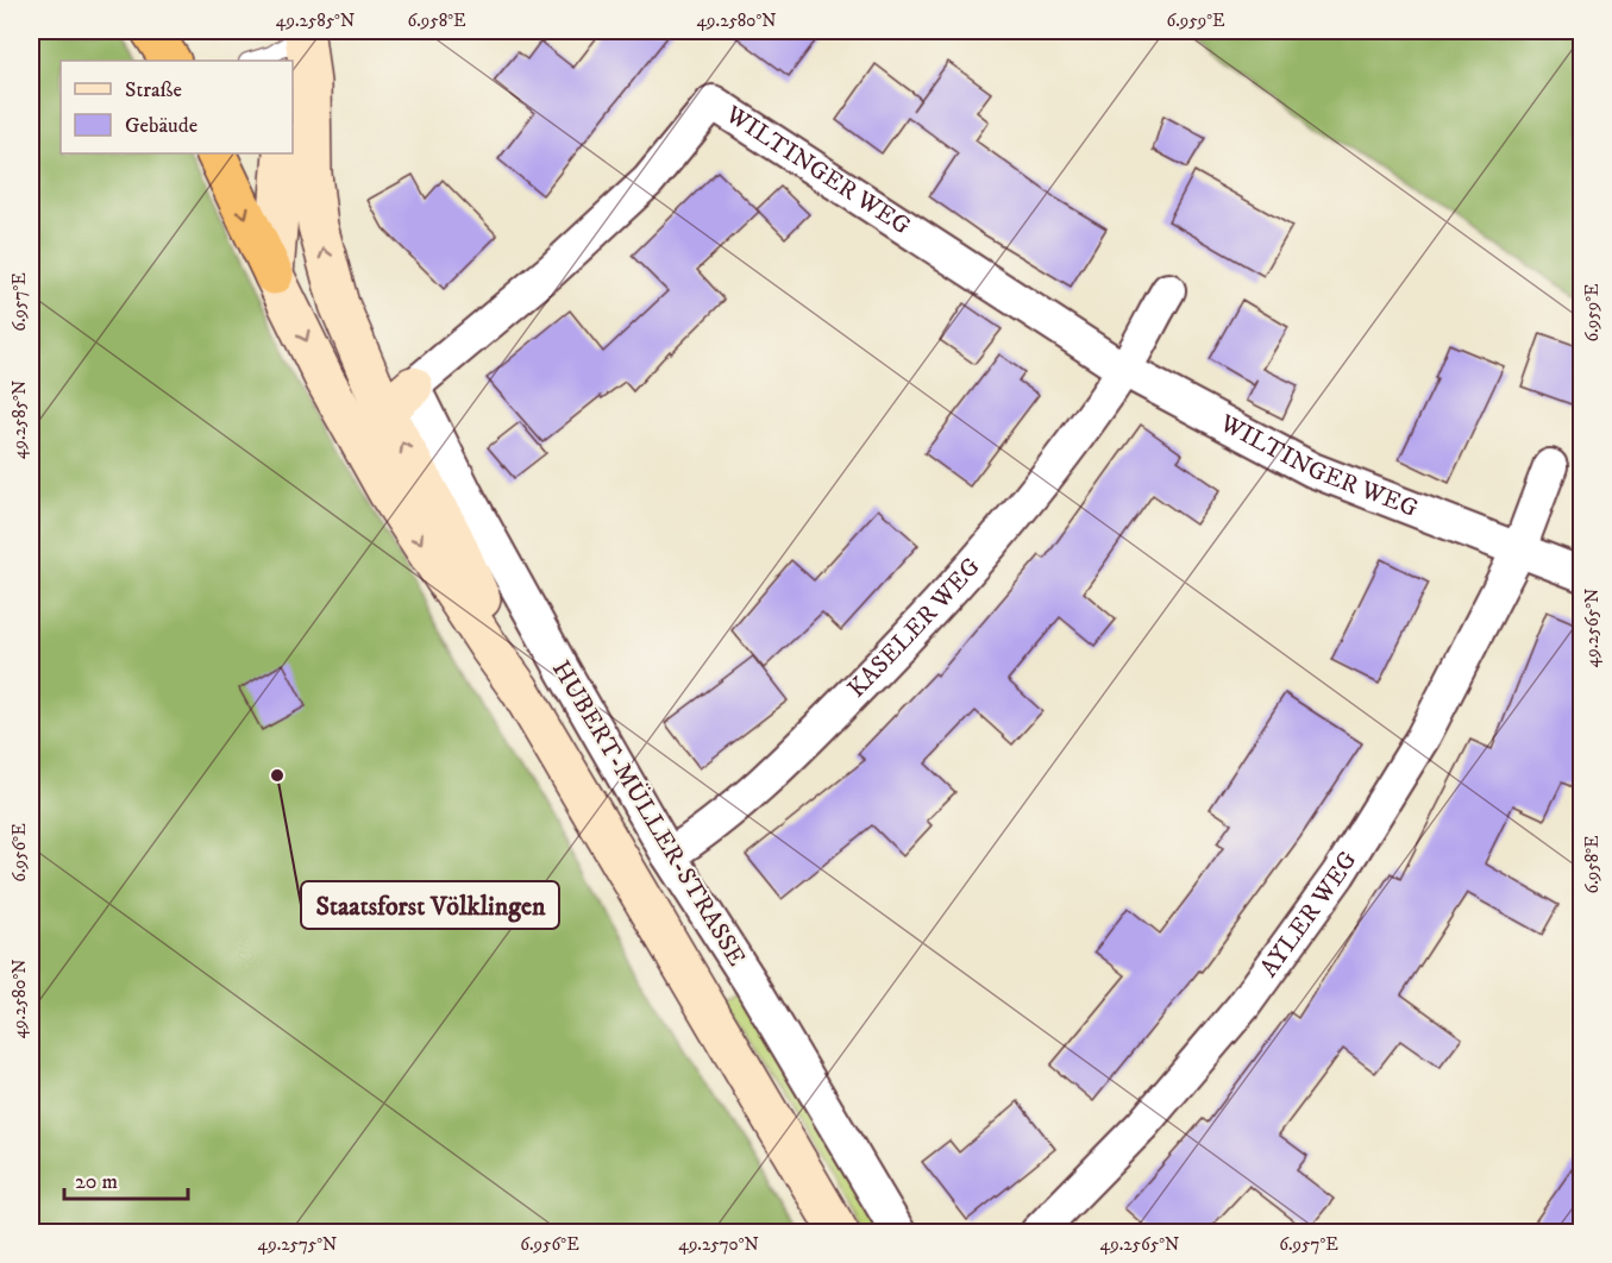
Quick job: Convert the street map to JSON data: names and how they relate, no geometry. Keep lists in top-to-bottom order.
{
  "streets": {
    "main road": ["HUBERT-MÜLLER-STRASSE"],
    "street": ["WILTINGER WEG", "KASELER WEG", "AYLER WEG"]
  },
  "crossings": [
    ["WILTINGER WEG", "KASELER WEG"],
    ["WILTINGER WEG", "HUBERT-MÜLLER-STRASSE"],
    ["WILTINGER WEG", "AYLER WEG"],
    ["KASELER WEG", "HUBERT-MÜLLER-STRASSE"]
  ],
  "places": ["Staatsforst Völklingen"],
  "legend": ["Straße", "Gebäude"],
  "scale_bar": "20 m",
  "coordinates": [
    "49.2585°N",
    "6.958°E",
    "49.2580°N",
    "6.959°E",
    "6.957°E",
    "49.2565°N",
    "6.956°E",
    "49.2575°N",
    "49.2570°N"
  ]
}
